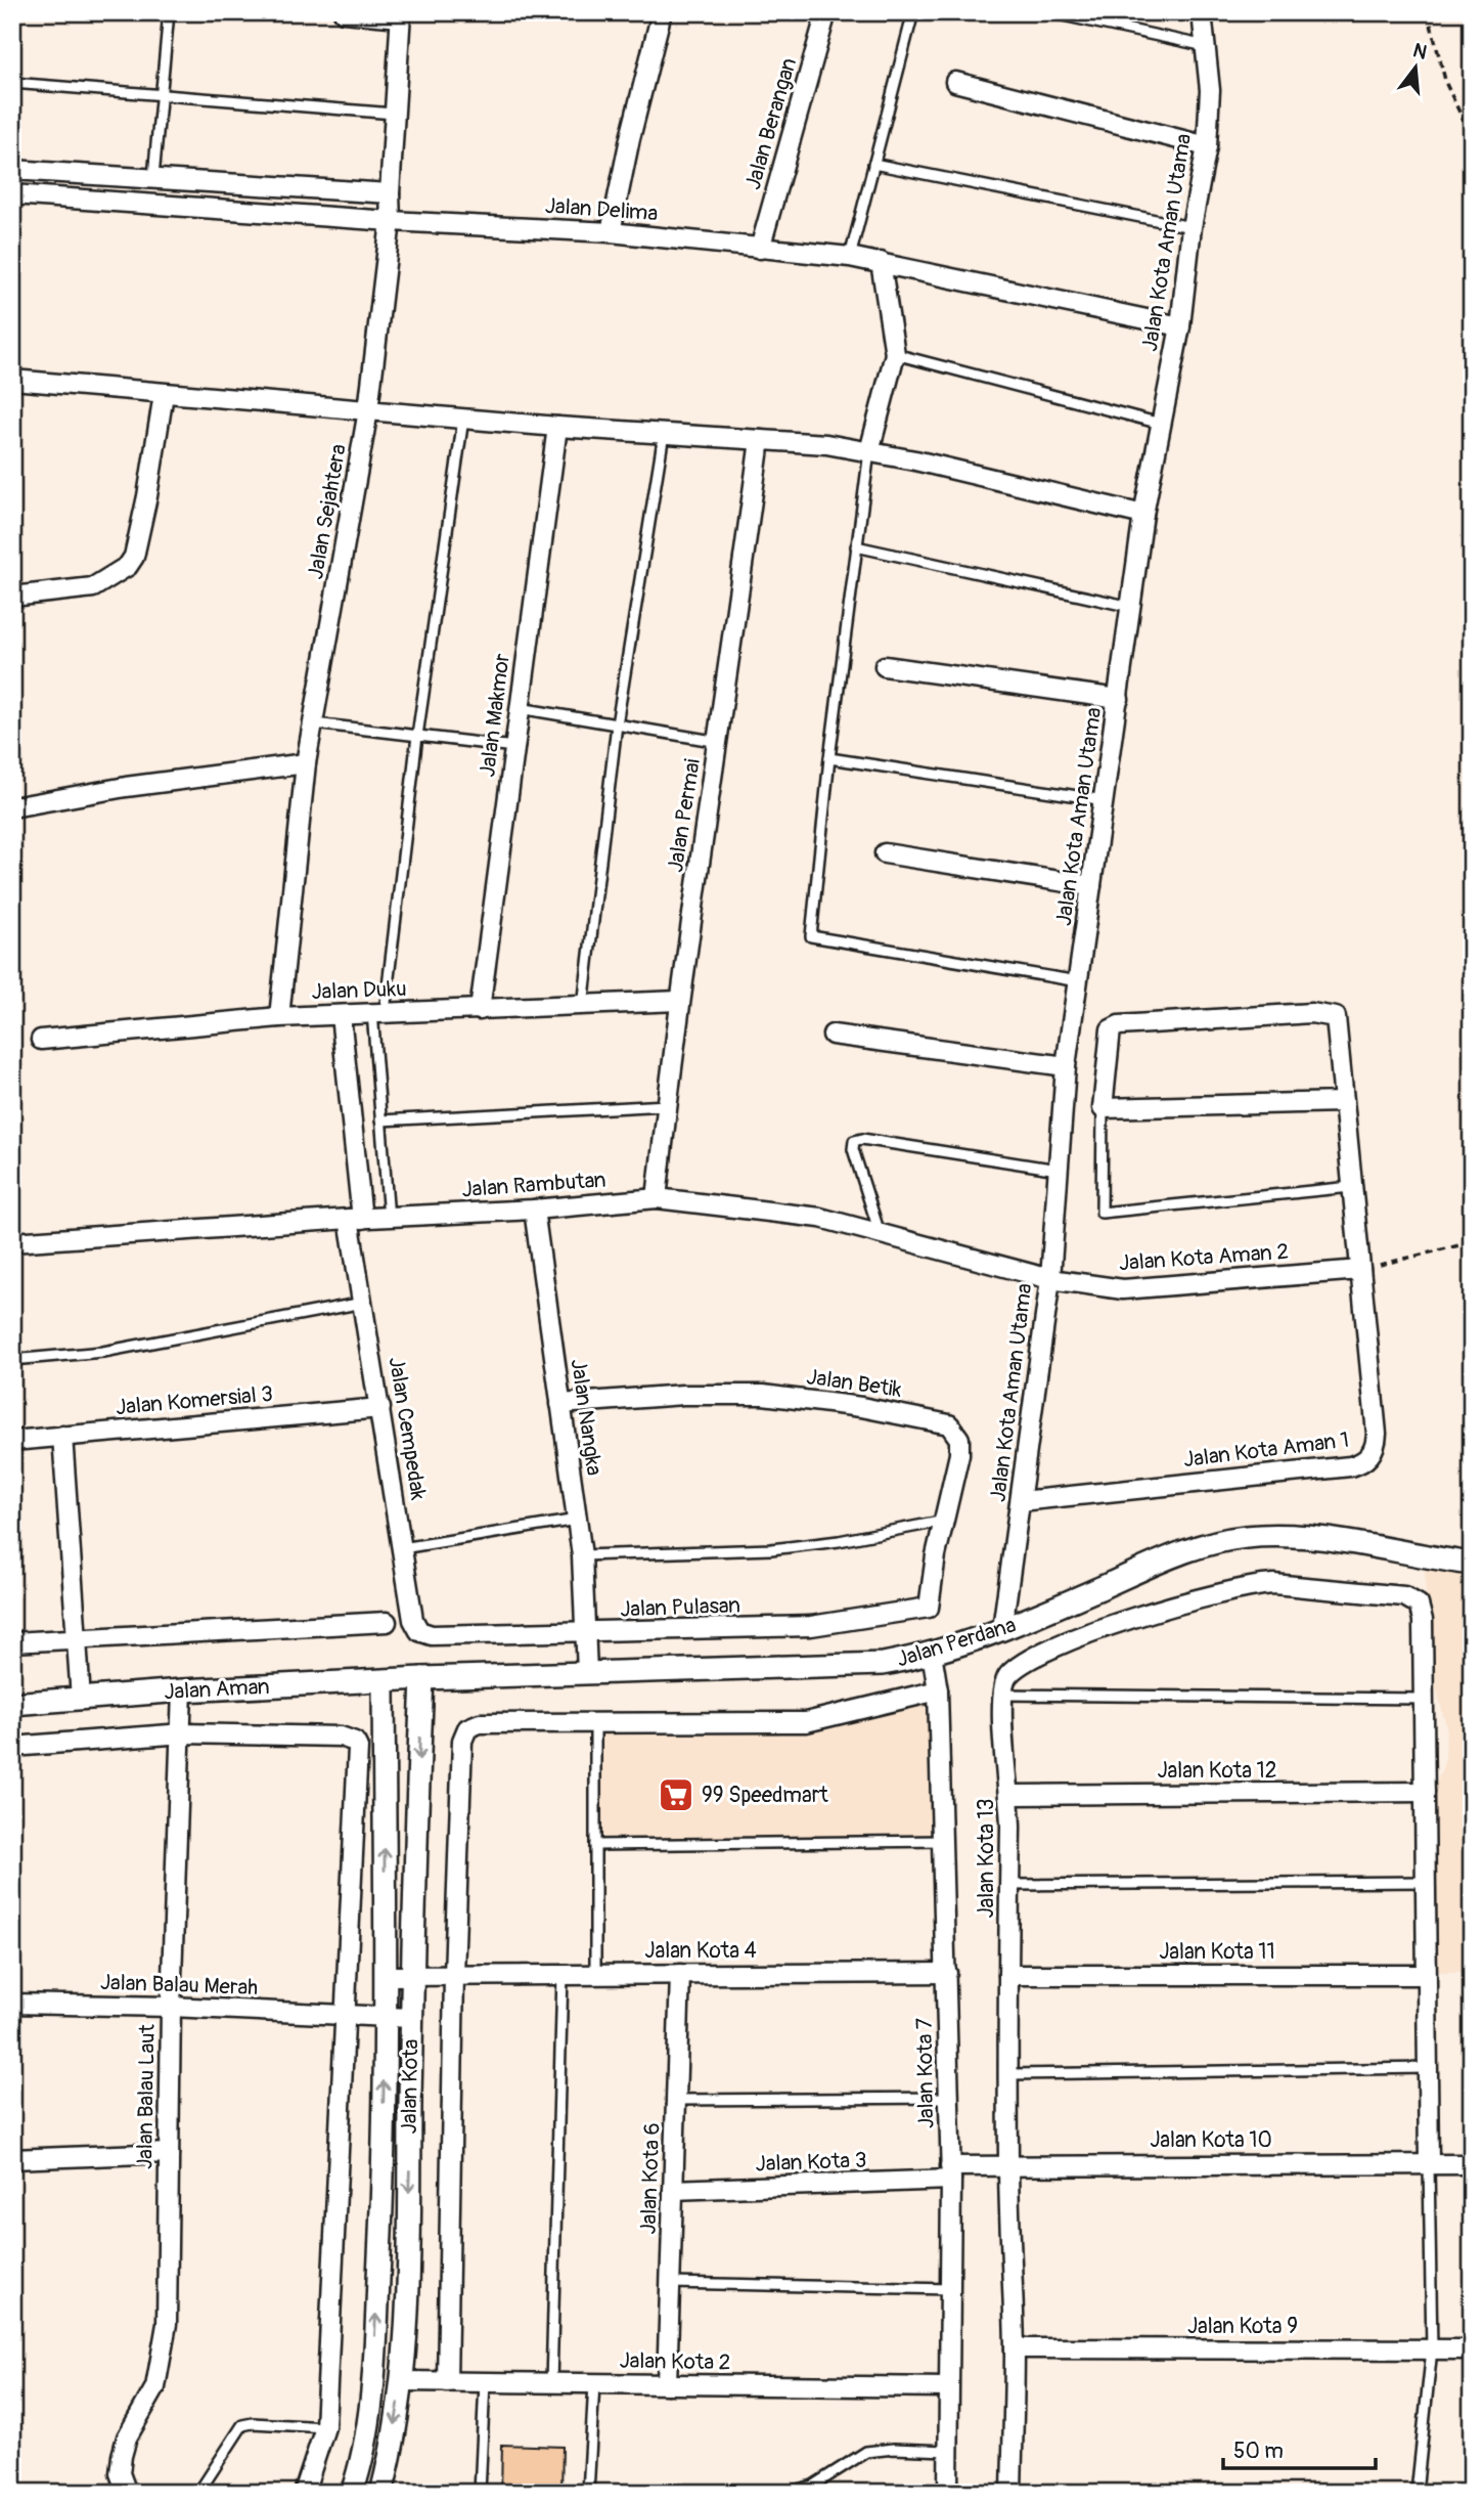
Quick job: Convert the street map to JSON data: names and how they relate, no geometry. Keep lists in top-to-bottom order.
{
  "streets": {
    "street": [
      "Jalan Berangan",
      "Jalan Delima",
      "Jalan Kota Aman Utama",
      "Jalan Sejahtera",
      "Jalan Makmor",
      "Jalan Permai",
      "Jalan Duku",
      "Jalan Rambutan",
      "Jalan Kota Aman 2",
      "Jalan Betik",
      "Jalan Komersial 3",
      "Jalan Nangka",
      "Jalan Cempedak",
      "Jalan Kota Aman 1",
      "Jalan Pulasan",
      "Jalan Perdana",
      "Jalan Aman",
      "Jalan Kota 12",
      "Jalan Kota 13",
      "Jalan Kota 4",
      "Jalan Kota 11",
      "Jalan Balau Merah",
      "Jalan Kota 7",
      "Jalan Kota",
      "Jalan Balau Laut",
      "Jalan Kota 10",
      "Jalan Kota 3",
      "Jalan Kota 6",
      "Jalan Kota 9",
      "Jalan Kota 2"
    ]
  },
  "crossings": [
    ["Jalan Berangan", "Jalan Delima"],
    ["Jalan Delima", "Jalan Kota Aman Utama"],
    ["Jalan Delima", "Jalan Sejahtera"],
    ["Jalan Kota Aman Utama", "Jalan Rambutan"],
    ["Jalan Kota Aman Utama", "Jalan Kota Aman 2"],
    ["Jalan Kota Aman Utama", "Jalan Kota Aman 1"],
    ["Jalan Kota Aman Utama", "Jalan Perdana"],
    ["Jalan Sejahtera", "Jalan Duku"],
    ["Jalan Makmor", "Jalan Duku"],
    ["Jalan Permai", "Jalan Duku"],
    ["Jalan Permai", "Jalan Rambutan"],
    ["Jalan Duku", "Jalan Cempedak"],
    ["Jalan Rambutan", "Jalan Kota Aman 2"],
    ["Jalan Rambutan", "Jalan Nangka"],
    ["Jalan Rambutan", "Jalan Cempedak"],
    ["Jalan Kota Aman 2", "Jalan Kota Aman 1"],
    ["Jalan Betik", "Jalan Nangka"],
    ["Jalan Betik", "Jalan Pulasan"],
    ["Jalan Komersial 3", "Jalan Cempedak"],
    ["Jalan Nangka", "Jalan Pulasan"],
    ["Jalan Nangka", "Jalan Perdana"],
    ["Jalan Cempedak", "Jalan Pulasan"],
    ["Jalan Perdana", "Jalan Aman"],
    ["Jalan Perdana", "Jalan Kota 7"],
    ["Jalan Perdana", "Jalan Kota"],
    ["Jalan Aman", "Jalan Kota"],
    ["Jalan Aman", "Jalan Balau Laut"],
    ["Jalan Kota 12", "Jalan Kota 13"],
    ["Jalan Kota 13", "Jalan Kota 11"],
    ["Jalan Kota 13", "Jalan Kota 10"],
    ["Jalan Kota 13", "Jalan Kota 9"],
    ["Jalan Kota 4", "Jalan Kota 7"],
    ["Jalan Kota 4", "Jalan Kota"],
    ["Jalan Kota 4", "Jalan Kota 6"],
    ["Jalan Balau Merah", "Jalan Kota"],
    ["Jalan Balau Merah", "Jalan Balau Laut"],
    ["Jalan Kota 7", "Jalan Kota 10"],
    ["Jalan Kota 7", "Jalan Kota 3"],
    ["Jalan Kota 7", "Jalan Kota 2"],
    ["Jalan Kota", "Jalan Kota 2"],
    ["Jalan Kota 10", "Jalan Kota 3"],
    ["Jalan Kota 3", "Jalan Kota 6"],
    ["Jalan Kota 6", "Jalan Kota 2"]
  ],
  "places": {
    "supermarket": ["99 Speedmart"]
  },
  "scale_bar": "50 m",
  "north": "top"
}
